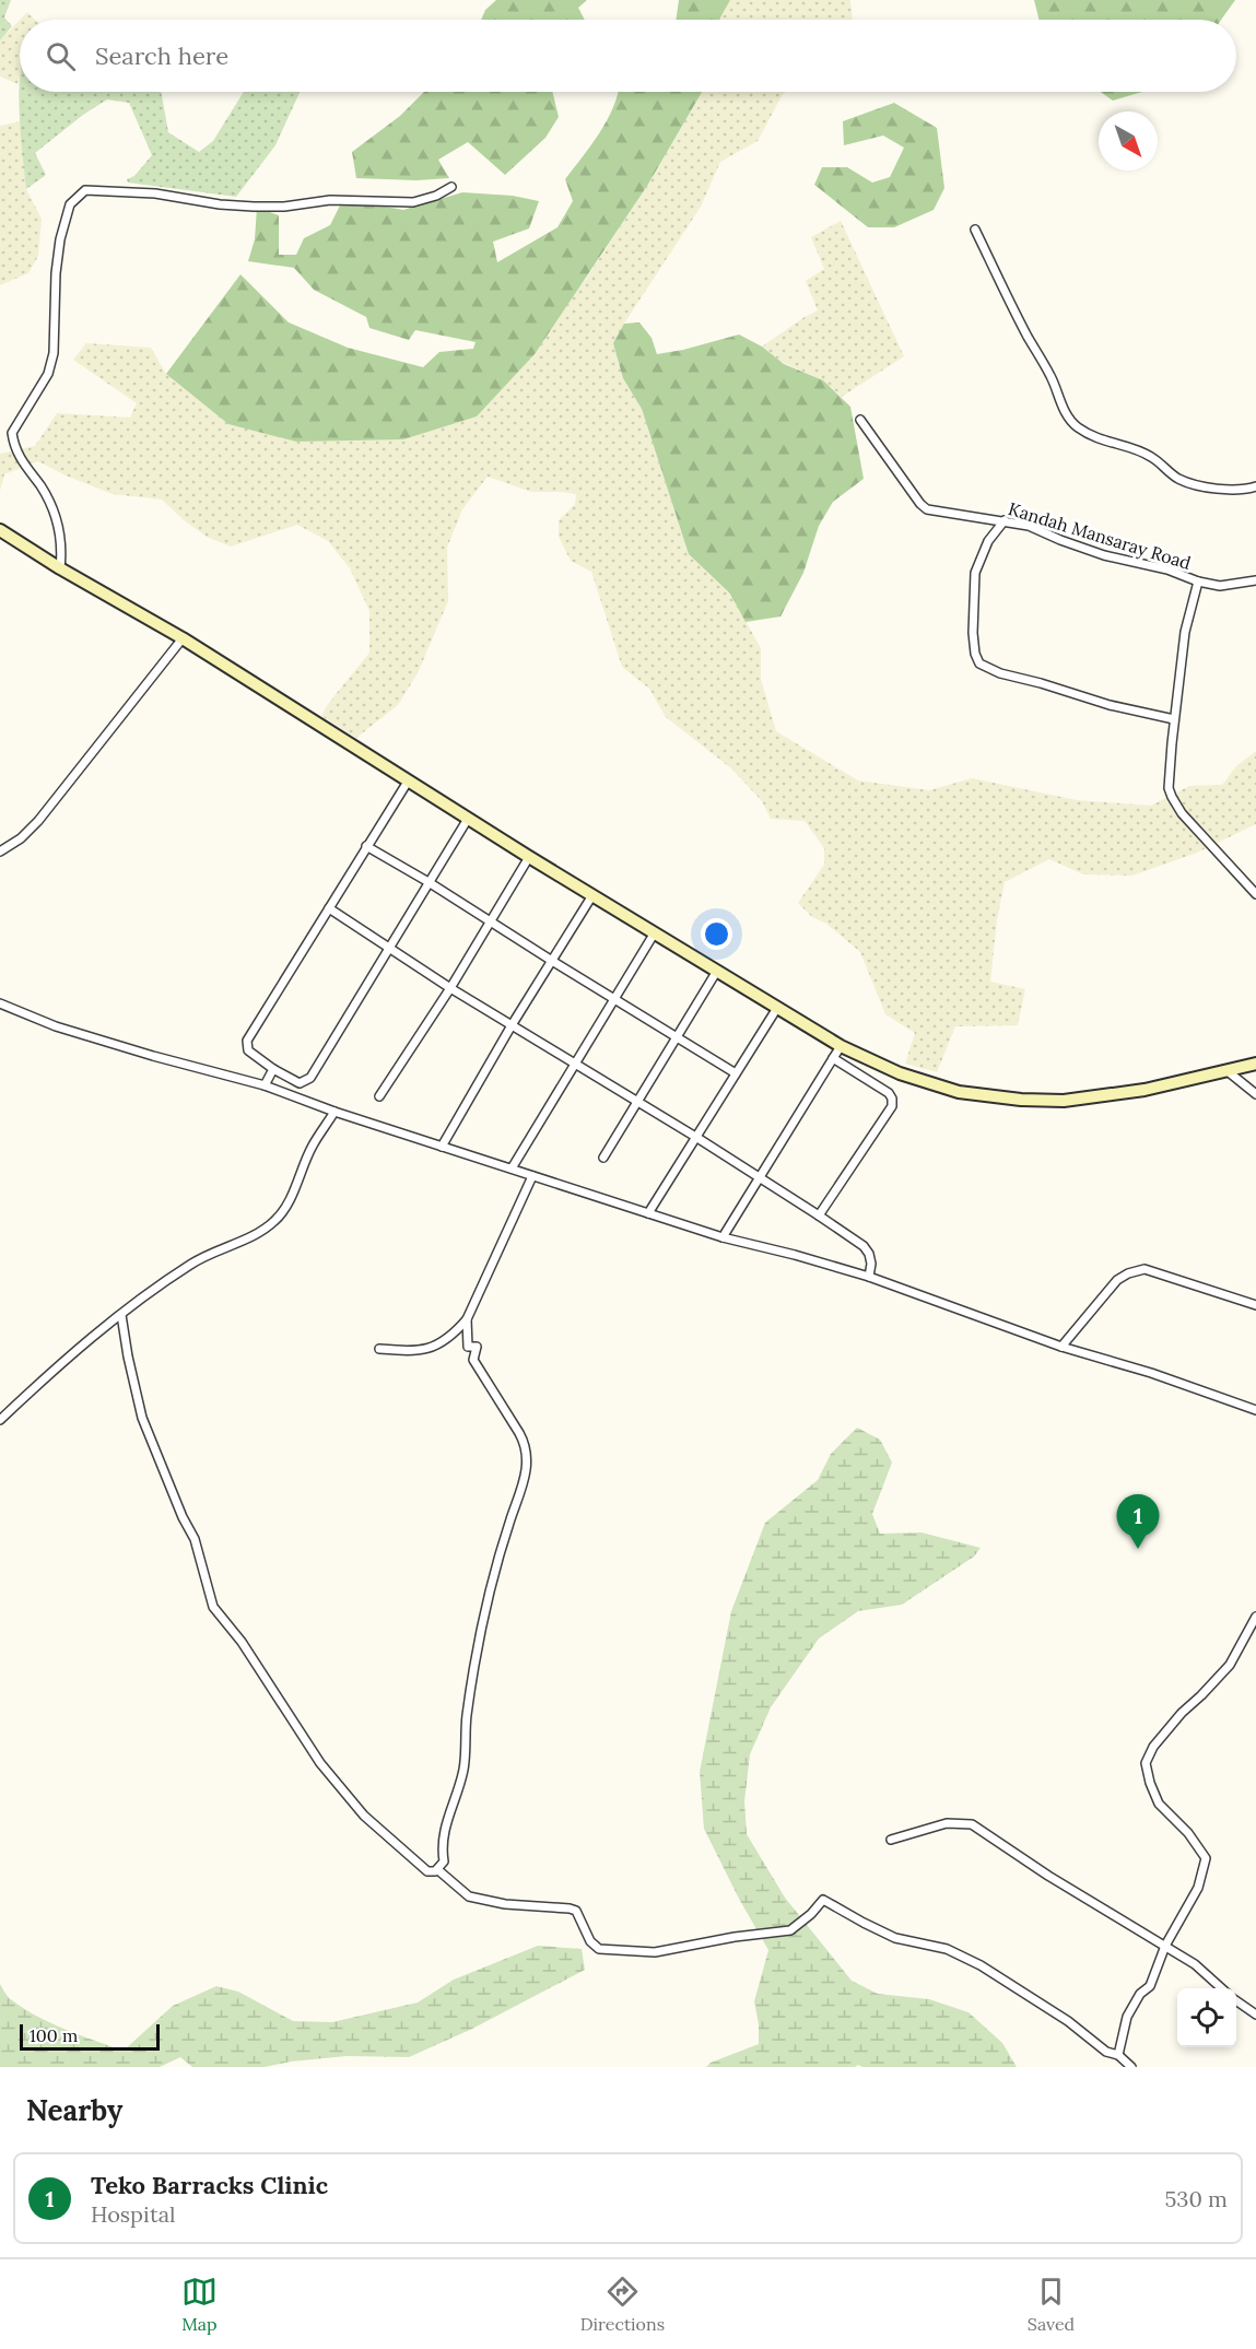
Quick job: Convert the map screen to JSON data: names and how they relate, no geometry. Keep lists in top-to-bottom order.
{
  "streets": {
    "street": ["Kandah Mansaray Road"]
  },
  "scale_bar": "100 m",
  "north": "bottom right",
  "page": {
    "search": "Search here",
    "pins": "1",
    "scale": "100 m",
    "heading": "Nearby",
    "list": [
      {
        "mark": "1",
        "name": "Teko Barracks Clinic",
        "note": "Hospital",
        "value": "530 m"
      }
    ],
    "nav": ["Map", "Directions", "Saved"]
  }
}
